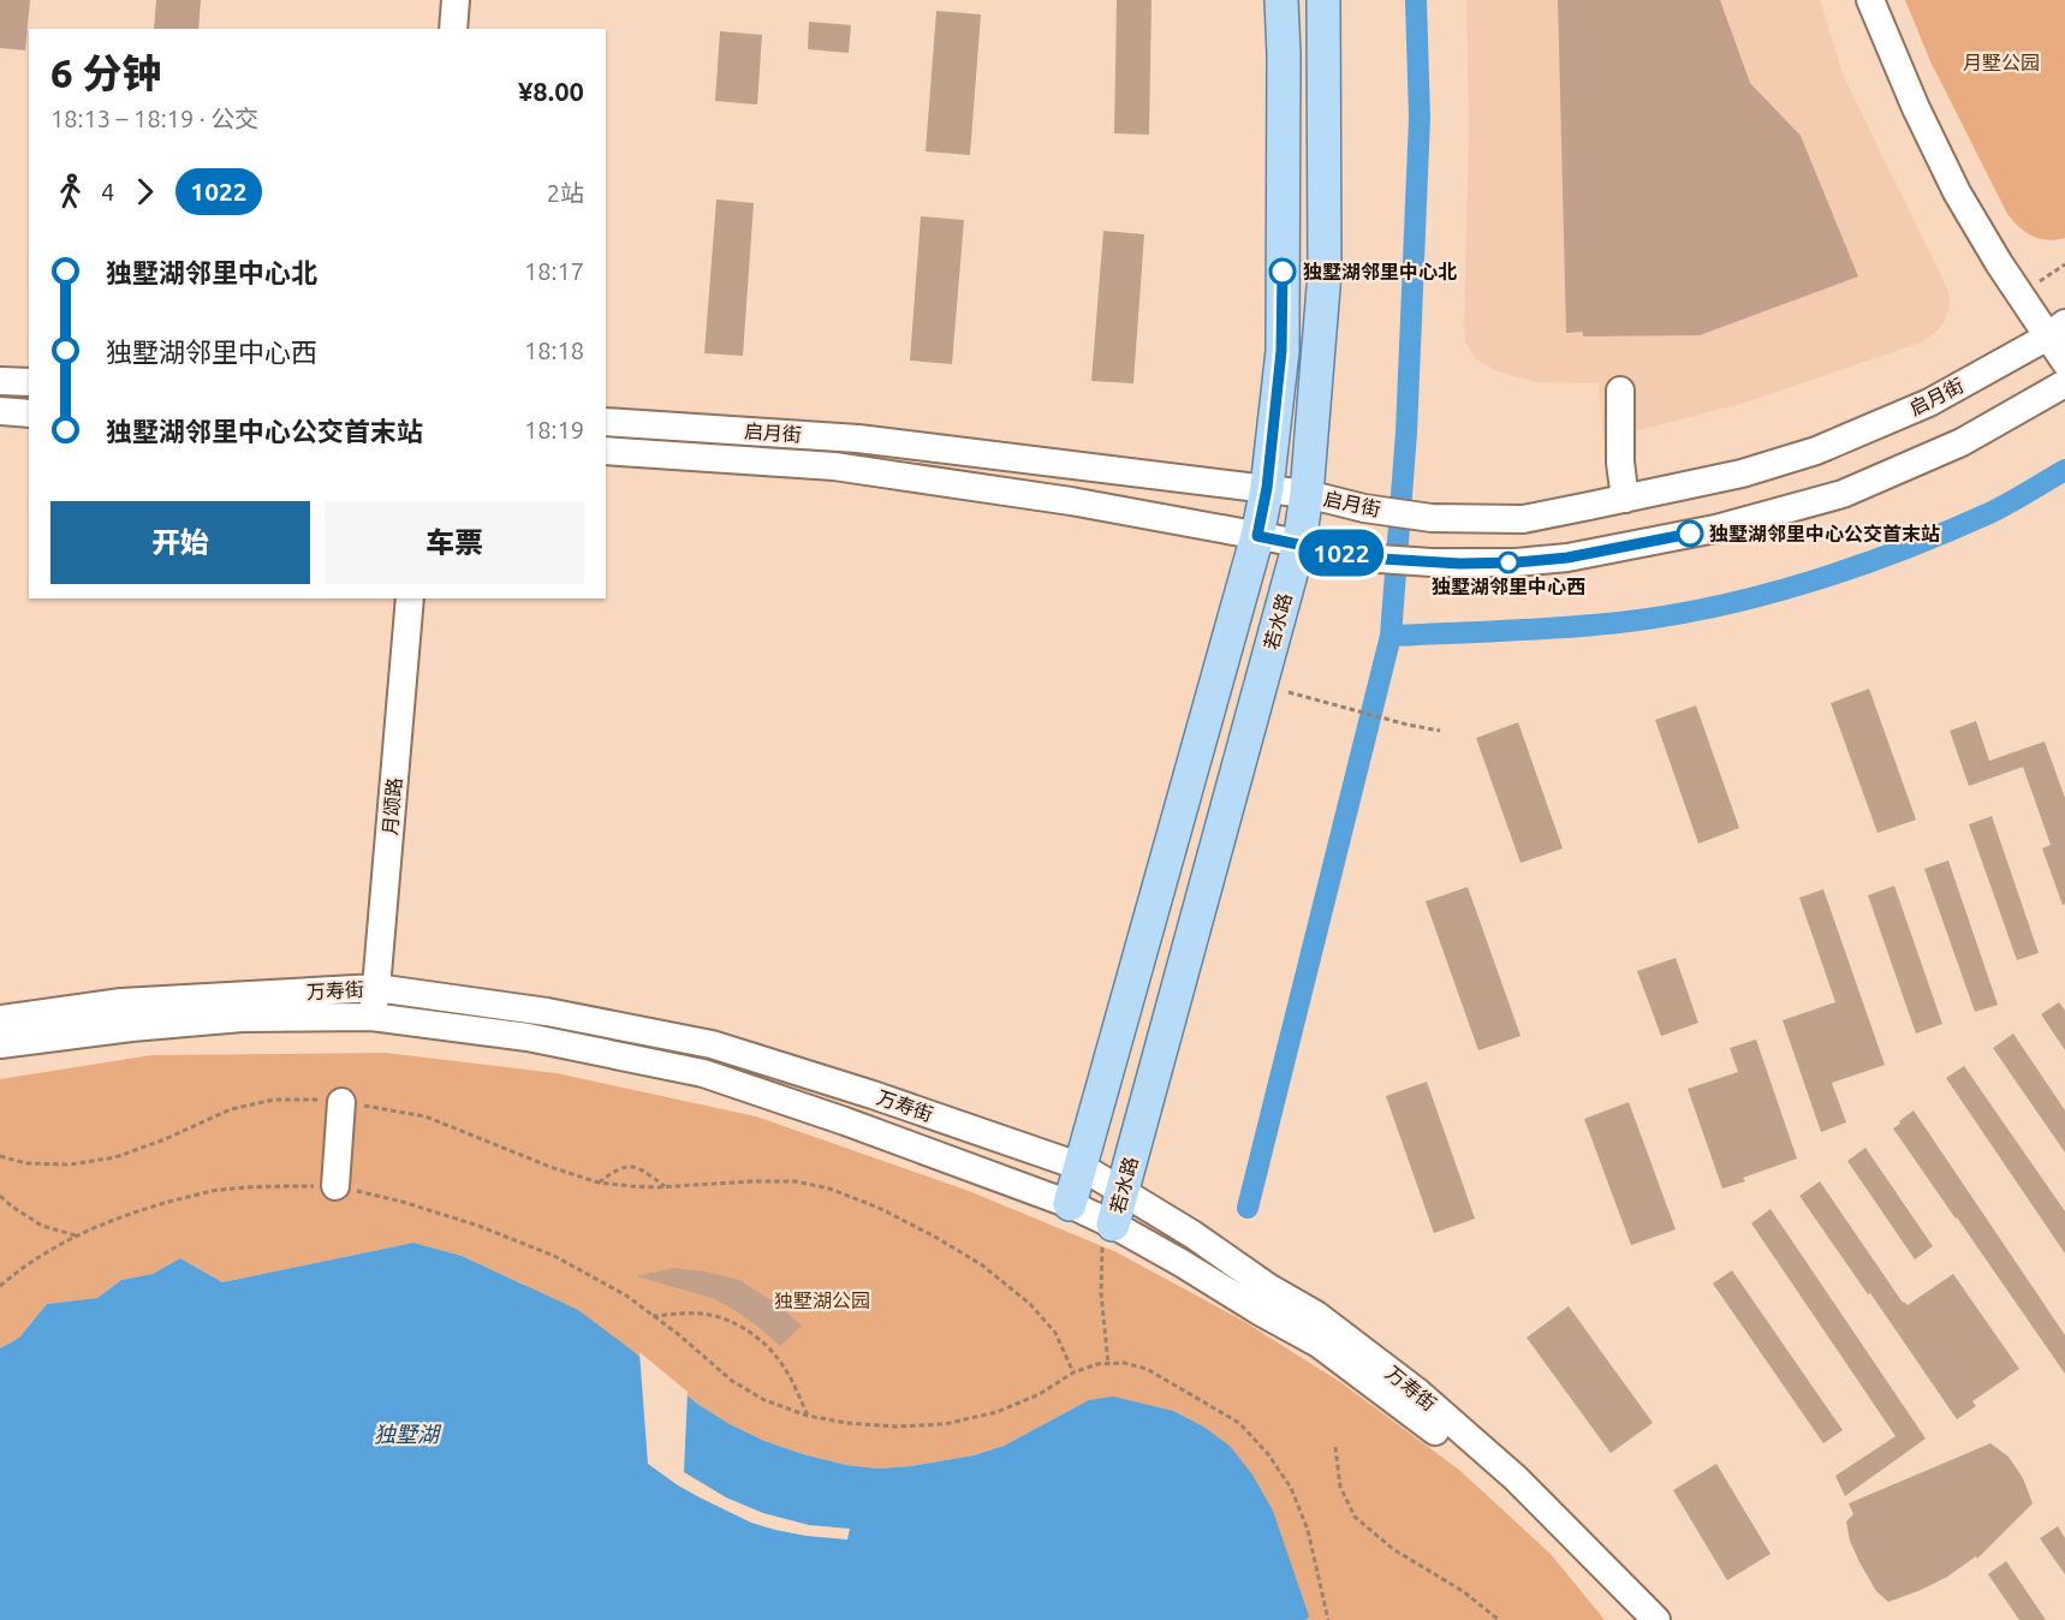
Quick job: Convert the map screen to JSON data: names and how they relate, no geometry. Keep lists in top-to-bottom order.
{
  "streets": {
    "main road": ["若水路"],
    "street": ["启月街", "月颂路", "万寿街"]
  },
  "crossings": [
    ["启月街", "若水路"],
    ["若水路", "万寿街"],
    ["月颂路", "万寿街"]
  ],
  "water": ["独墅湖"],
  "parks": ["月墅公园", "独墅湖公园"],
  "places": ["独墅湖邻里中心北", "独墅湖邻里中心公交首末站", "独墅湖邻里中心西"],
  "lines": ["bus line 1022"],
  "page": {
    "on_map": "1022",
    "heading": ["6 分钟", "18:13 – 18:19 · 公交", "¥8.00"],
    "legs": ["4", "1022", "2站"],
    "list": [
      {
        "name": "独墅湖邻里中心北",
        "value": "18:17"
      },
      {
        "name": "独墅湖邻里中心西",
        "value": "18:18"
      },
      {
        "name": "独墅湖邻里中心公交首末站",
        "value": "18:19"
      }
    ],
    "buttons": ["开始", "车票"]
  }
}
